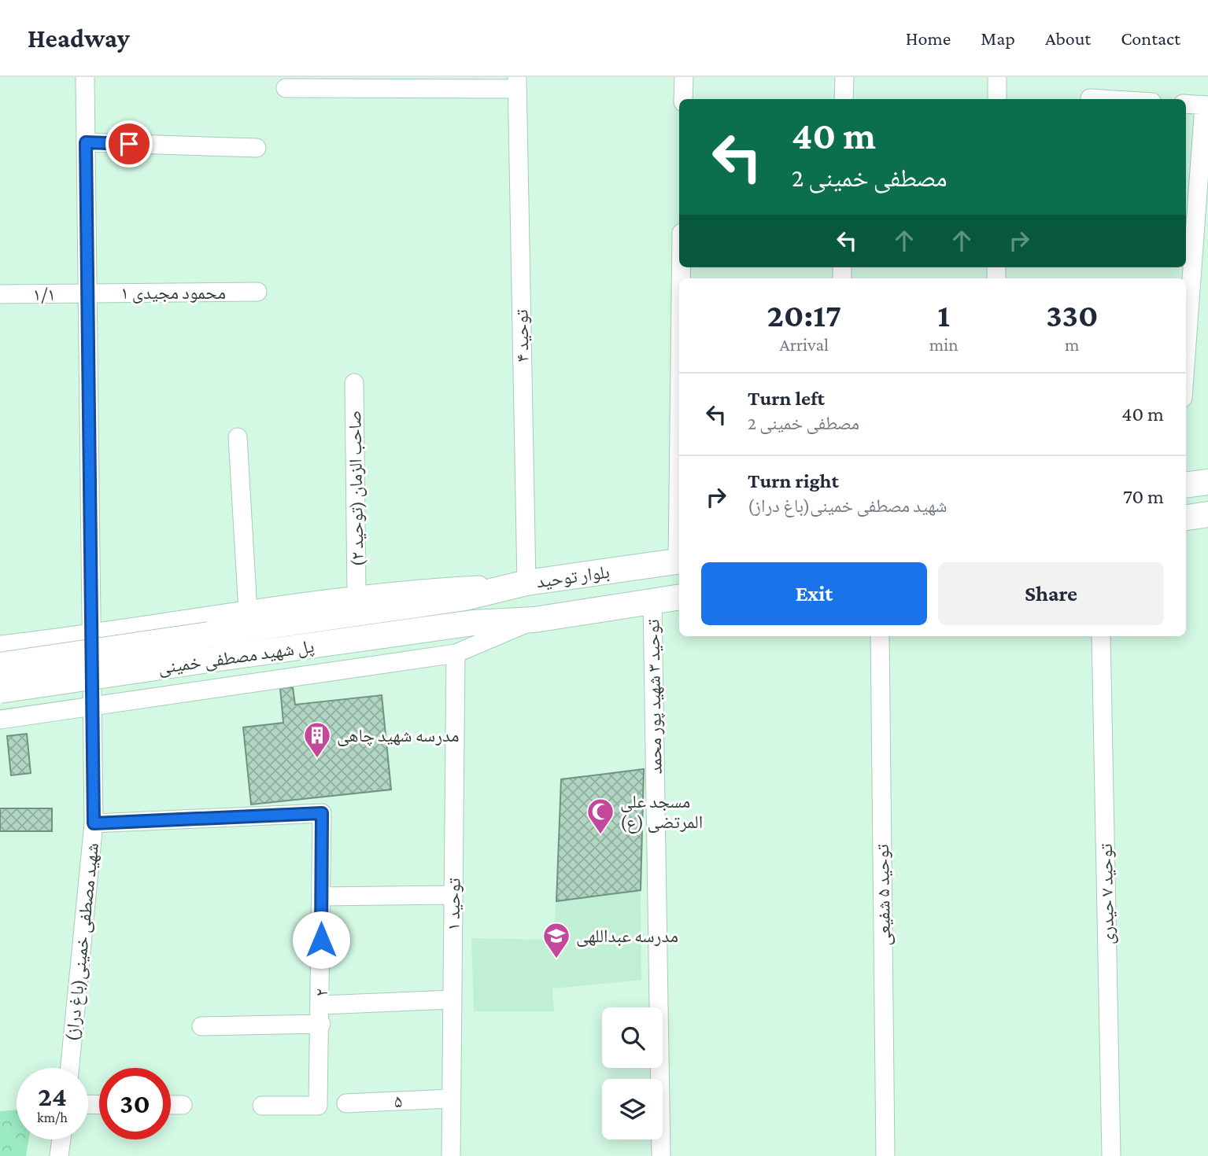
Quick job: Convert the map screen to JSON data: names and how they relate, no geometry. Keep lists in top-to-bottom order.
{
  "streets": {
    "main road": ["بلوار توحید", "پل شهید مصطفی خمینی"],
    "street": [
      "۱ محمود مجیدی",
      "۱/۱",
      "توحید ۴",
      "صاحب الزمان (توحید ۲)",
      "توحید ۳ شهيد پور محمد",
      "توحید ۷ حیدری",
      "توحید ۵ شفیعی",
      "توحید ۱",
      "شهید مصطفی خمینی(باغ دراز)",
      "۲",
      "۵"
    ]
  },
  "crossings": [
    ["۱ محمود مجیدی", "۱/۱"],
    ["۱ محمود مجیدی", "شهید مصطفی خمینی(باغ دراز)"],
    ["۱/۱", "شهید مصطفی خمینی(باغ دراز)"],
    ["توحید ۴", "بلوار توحید"],
    ["بلوار توحید", "پل شهید مصطفی خمینی"],
    ["بلوار توحید", "توحید ۳ شهيد پور محمد"],
    ["توحید ۱", "۵"],
    ["شهید مصطفی خمینی(باغ دراز)", "۲"]
  ],
  "places": {
    "building": ["مدرسه شهید چاهی"],
    "mosque": ["مسجد علی المرتضی (ع)"],
    "school or university": ["مدرسه عبداللهی"]
  },
  "page": {
    "header": "Headway",
    "nav": [
      "Home",
      "Map",
      "About",
      "Contact"
    ],
    "turn": ["40 m", "مصطفی خمینی 2"],
    "eta": [
      "20:17",
      "Arrival",
      "1",
      "min",
      "330",
      "m"
    ],
    "list": [
      {
        "name": "Turn left",
        "note": "مصطفی خمینی 2",
        "value": "40 m"
      },
      {
        "name": "Turn right",
        "note": "شهید مصطفی خمینی(باغ دراز)",
        "value": "70 m"
      }
    ],
    "buttons": ["Exit", "Share"],
    "speed": "24 km/h",
    "limit": "30"
  }
}
